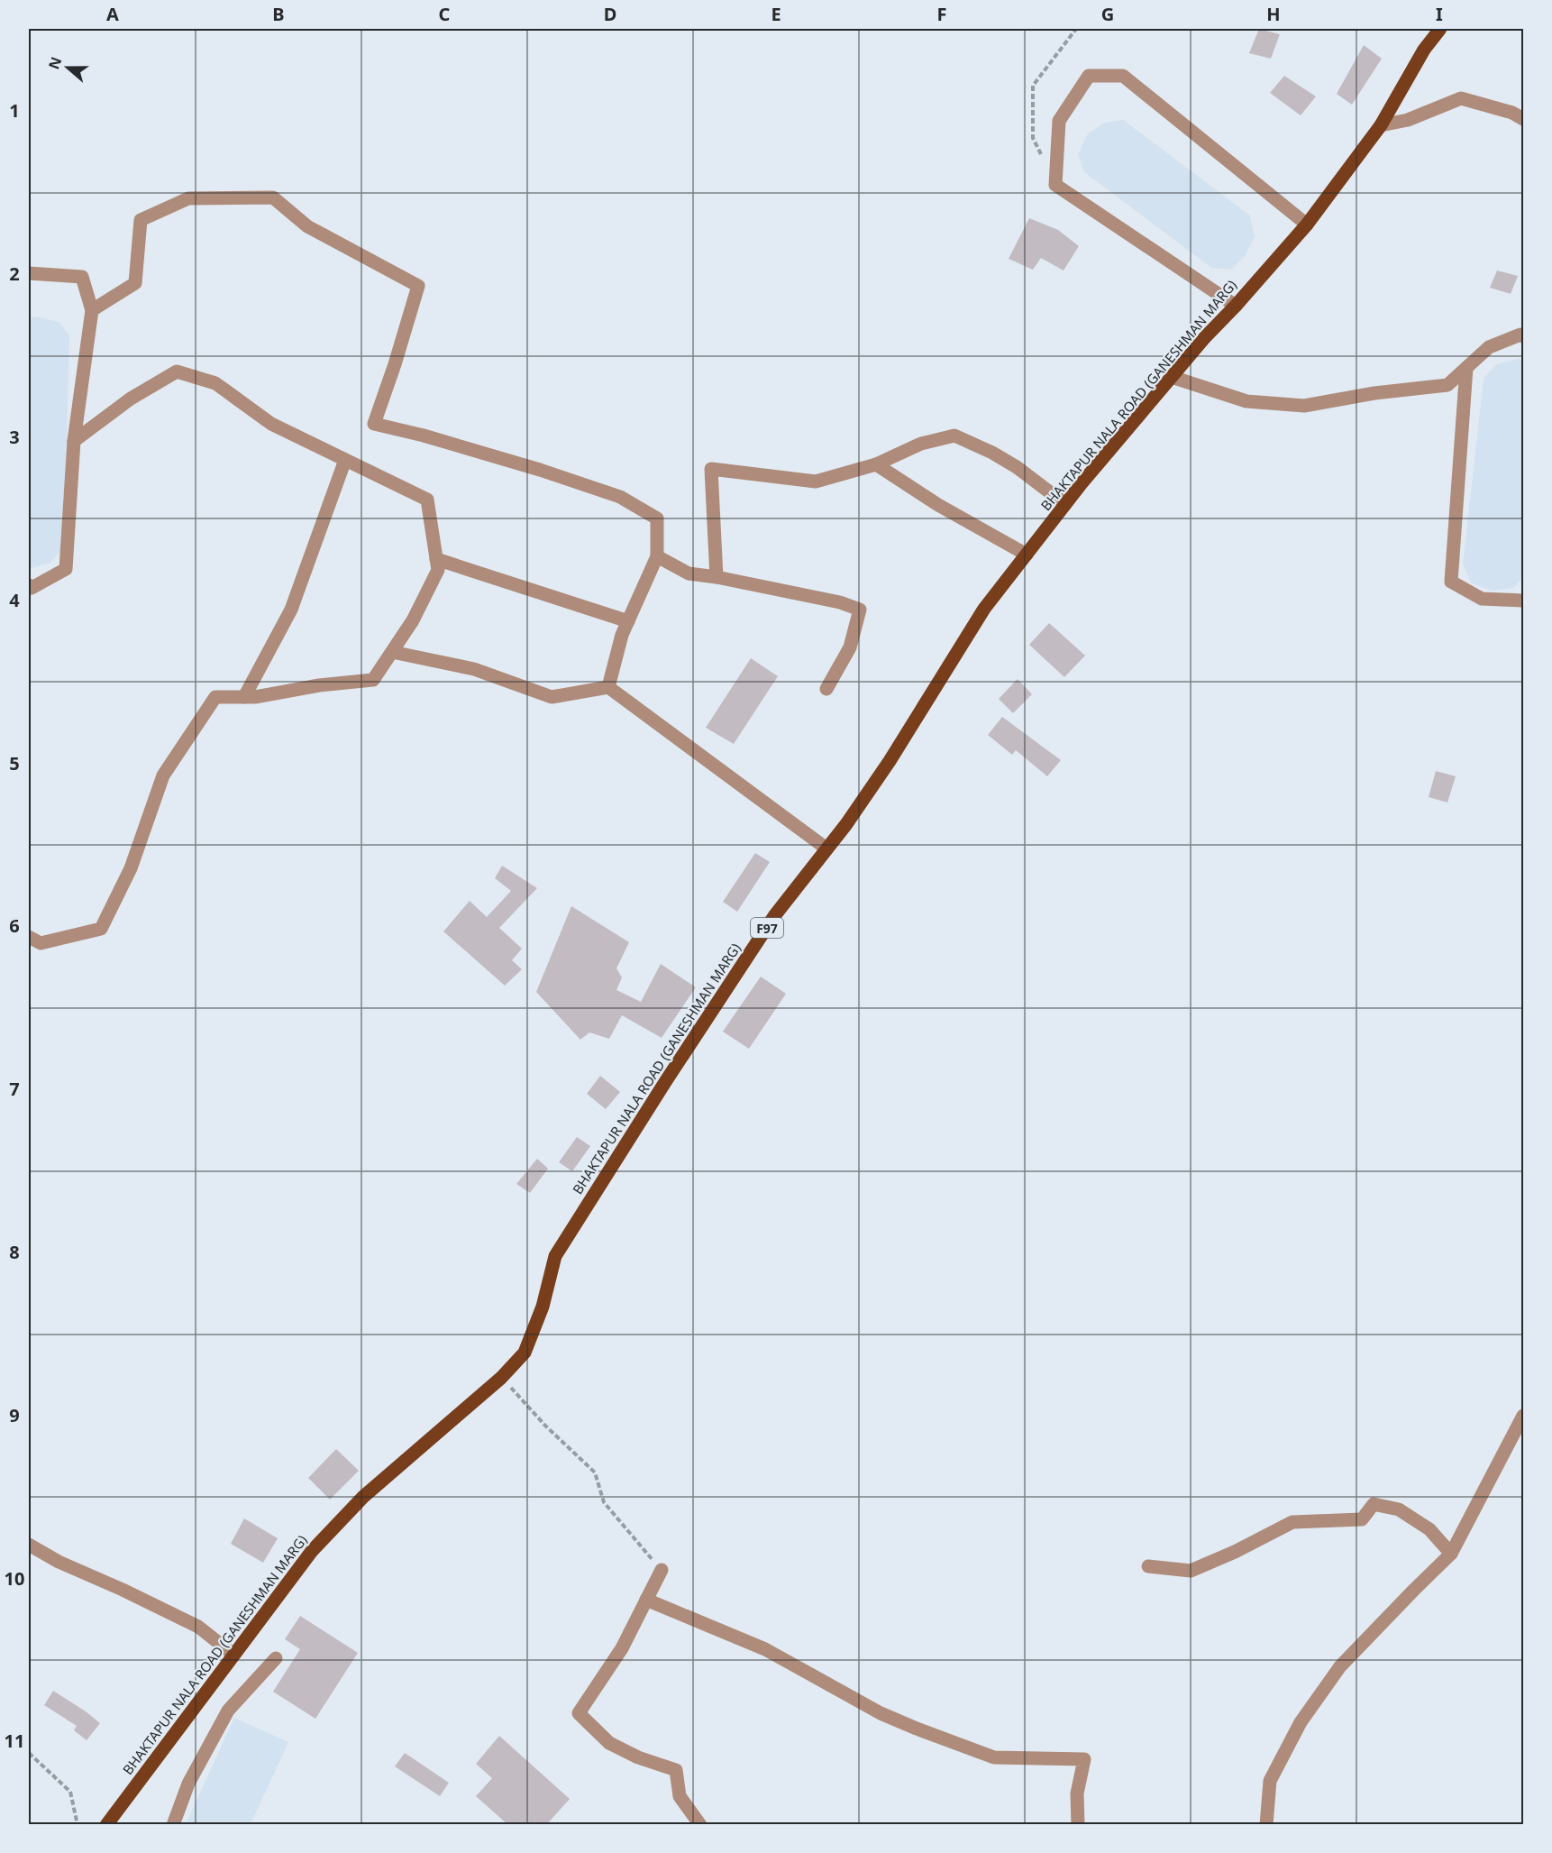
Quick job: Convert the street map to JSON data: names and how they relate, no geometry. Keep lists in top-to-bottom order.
{
  "streets": {
    "main road": ["BHAKTAPUR NALA ROAD (GANESHMAN MARG)", "F97"]
  },
  "north": "left",
  "grid": {
    "columns": [
      "A",
      "B",
      "C",
      "D",
      "E",
      "F",
      "G",
      "H",
      "I"
    ],
    "rows": [
      "1",
      "2",
      "3",
      "4",
      "5",
      "6",
      "7",
      "8",
      "9",
      "10",
      "11"
    ]
  }
}
